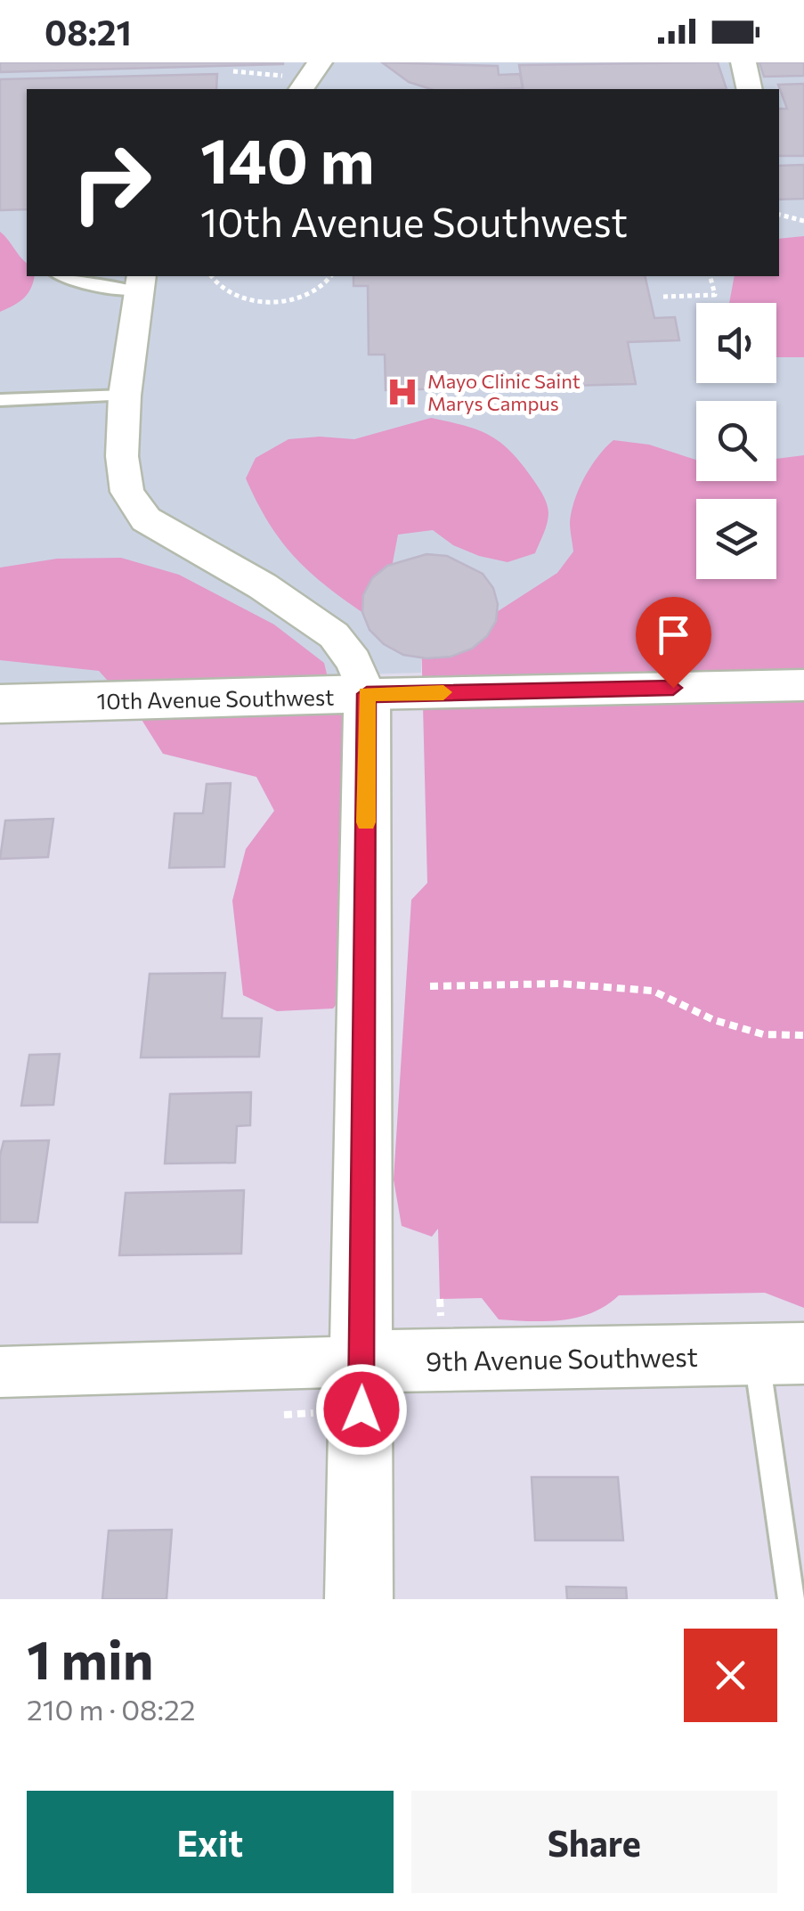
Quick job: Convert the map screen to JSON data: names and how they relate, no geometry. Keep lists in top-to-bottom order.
{
  "streets": {
    "street": ["10th Avenue Southwest", "9th Avenue Southwest"]
  },
  "places": {
    "hospital": ["Mayo Clinic Saint Marys Campus"]
  },
  "page": {
    "status": "08:21",
    "turn": ["140 m", "10th Avenue Southwest"],
    "heading": ["1 min", "210 m · 08:22"],
    "buttons": ["Exit", "Share"]
  }
}
